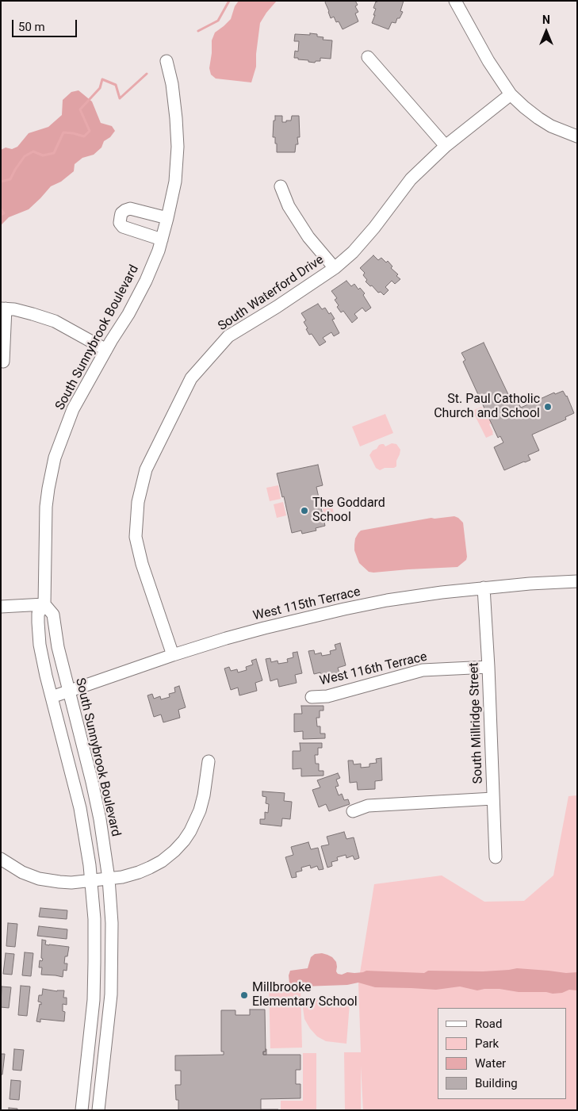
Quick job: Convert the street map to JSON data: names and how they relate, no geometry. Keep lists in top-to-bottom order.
{
  "streets": {
    "street": [
      "South Waterford Drive",
      "South Sunnybrook Boulevard",
      "West 115th Terrace",
      "West 116th Terrace",
      "South Millridge Street"
    ]
  },
  "crossings": [
    ["South Waterford Drive", "West 115th Terrace"],
    ["South Sunnybrook Boulevard", "West 115th Terrace"],
    ["West 115th Terrace", "South Millridge Street"],
    ["West 116th Terrace", "South Millridge Street"]
  ],
  "places": ["St. Paul Catholic Church and School", "The Goddard School", "Millbrooke Elementary School"],
  "legend": [
    "Road",
    "Park",
    "Water",
    "Building"
  ],
  "scale_bar": "50 m",
  "north": "top"
}
